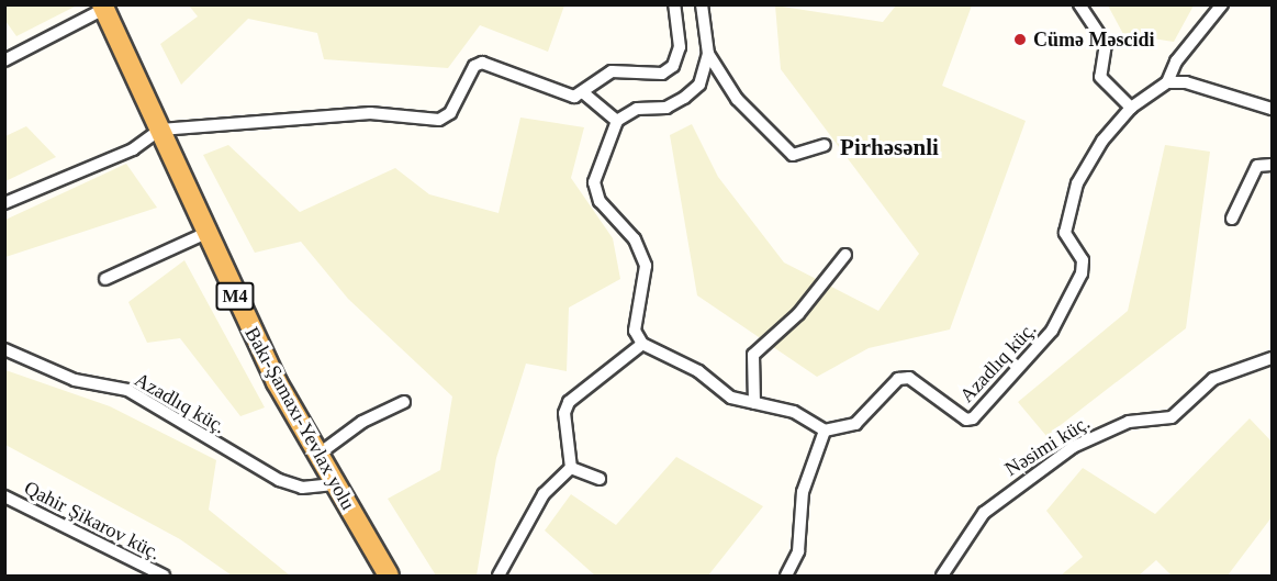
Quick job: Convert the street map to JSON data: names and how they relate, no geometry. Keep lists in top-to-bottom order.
{
  "streets": {
    "highway": ["M4", "Bakı-Şamaxı-Yevlax yolu"],
    "street": ["Azadlıq küç.", "Nəsimi küç.", "Qahir Şikarov küç."]
  },
  "crossings": [
    ["Azadlıq küç.", "Bakı-Şamaxı-Yevlax yolu"]
  ],
  "districts": ["Pirhəsənli"],
  "places": ["Cümə Məscidi"]
}
